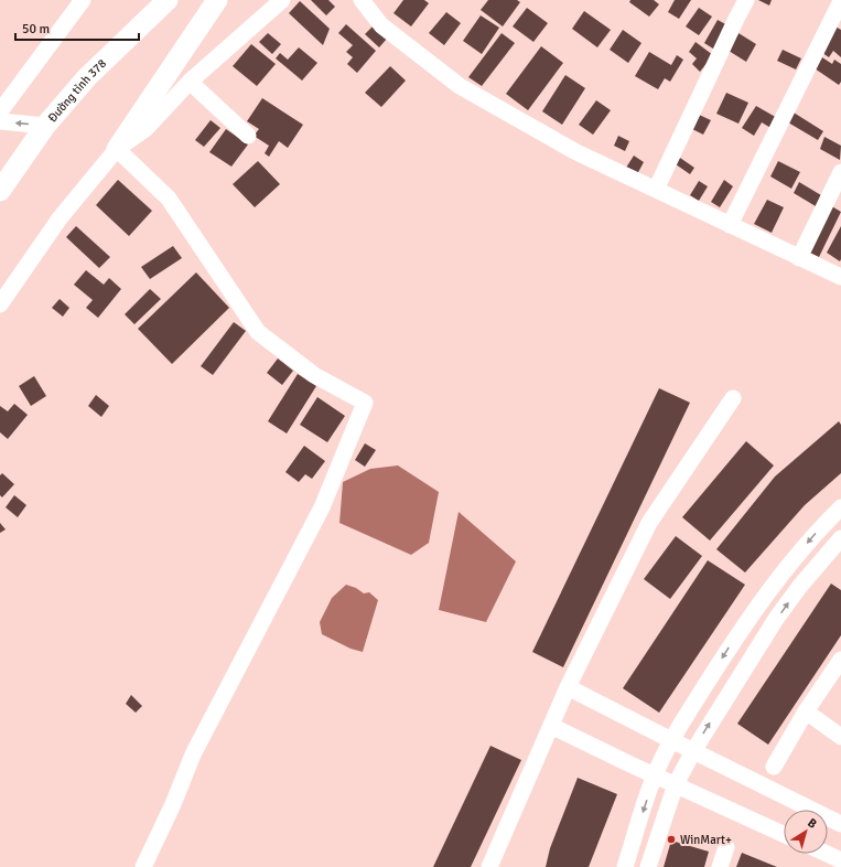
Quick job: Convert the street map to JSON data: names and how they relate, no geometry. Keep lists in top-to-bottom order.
{
  "streets": {
    "main road": ["Đường tỉnh 378"]
  },
  "places": ["WinMart+"],
  "scale_bar": "50 m",
  "north": "top right"
}
